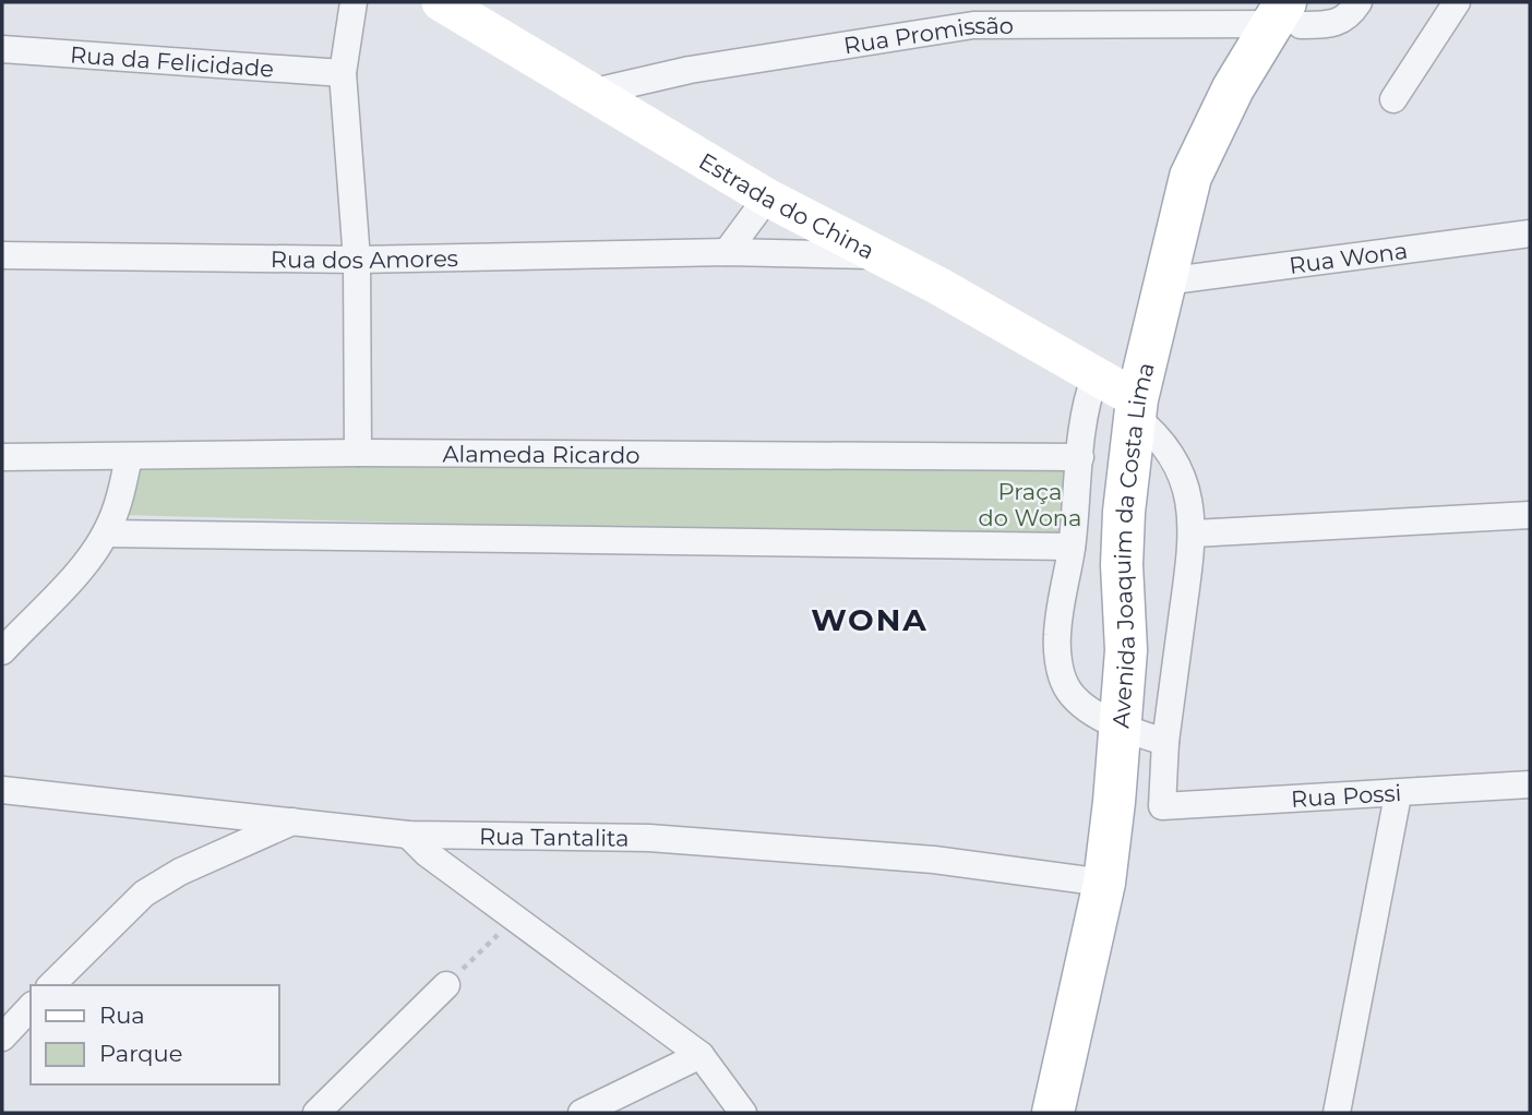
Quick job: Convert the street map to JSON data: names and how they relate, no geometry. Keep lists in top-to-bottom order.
{
  "streets": {
    "main road": ["Estrada do China", "Avenida Joaquim da Costa Lima"],
    "street": [
      "Rua Promissão",
      "Rua da Felicidade",
      "Rua Wona",
      "Rua dos Amores",
      "Alameda Ricardo",
      "Rua Possi",
      "Rua Tantalita"
    ]
  },
  "crossings": [
    ["Rua Promissão", "Estrada do China"],
    ["Rua Promissão", "Avenida Joaquim da Costa Lima"],
    ["Estrada do China", "Rua dos Amores"],
    ["Estrada do China", "Avenida Joaquim da Costa Lima"],
    ["Rua Wona", "Avenida Joaquim da Costa Lima"],
    ["Avenida Joaquim da Costa Lima", "Rua Tantalita"]
  ],
  "districts": ["WONA"],
  "parks": ["Praça do Wona"],
  "legend": ["Rua", "Parque"]
}
